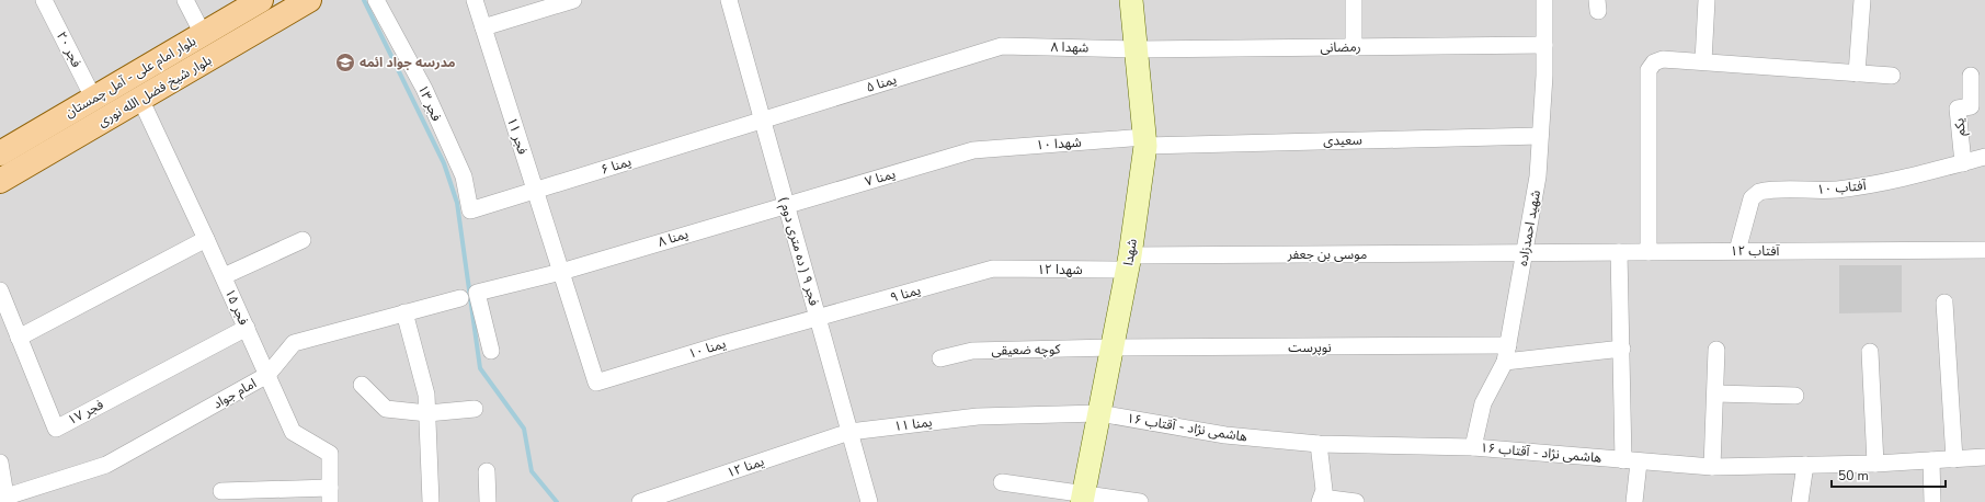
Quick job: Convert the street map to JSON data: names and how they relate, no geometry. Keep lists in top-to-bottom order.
{
  "streets": {
    "main road": ["بلوار امام علی - آمل چمستان", "بلوار شیخ فضل الله نوری", "شهدا"],
    "street": [
      "شهدا ۸",
      "رمضانی",
      "فجر ۲۰",
      "یمنا ۵",
      "فجر ۱۳",
      "یکم",
      "فجر ۱۱",
      "سعیدی",
      "شهدا ۱۰",
      "یمنا ۶",
      "یمنا ۷",
      "آفتاب ۱۰",
      "شهید احمدزاده",
      "یمنا ۸",
      "فجر ۹ ( ده متری دوم )",
      "آفتاب ۱۲",
      "موسی بن جعفر",
      "شهدا ۱۲",
      "یمنا ۹",
      "فجر ۱۵",
      "نوپرست",
      "یمنا ۱۰",
      "کوچه ضعیقی",
      "امام جواد",
      "فجر ۱۷",
      "یمنا ۱۱",
      "هاشمی نژاد - آقتاب ۱۶",
      "یمنا ۱۲"
    ]
  },
  "crossings": [
    ["شهدا ۸", "رمضانی"],
    ["شهدا ۸", "یمنا ۵"],
    ["شهدا ۸", "شهدا"],
    ["رمضانی", "شهید احمدزاده"],
    ["رمضانی", "شهدا"],
    ["فجر ۲۰", "بلوار امام علی - آمل چمستان"],
    ["یمنا ۵", "یمنا ۶"],
    ["یمنا ۵", "فجر ۹ ( ده متری دوم )"],
    ["بلوار شیخ فضل الله نوری", "فجر ۱۵"],
    ["فجر ۱۳", "یمنا ۶"],
    ["یکم", "آفتاب ۱۰"],
    ["فجر ۱۱", "یمنا ۶"],
    ["فجر ۱۱", "یمنا ۸"],
    ["فجر ۱۱", "یمنا ۱۰"],
    ["سعیدی", "شهدا ۱۰"],
    ["سعیدی", "شهید احمدزاده"],
    ["سعیدی", "شهدا"],
    ["شهدا ۱۰", "یمنا ۷"],
    ["شهدا ۱۰", "شهدا"],
    ["یمنا ۶", "فجر ۹ ( ده متری دوم )"],
    ["یمنا ۷", "یمنا ۸"],
    ["یمنا ۷", "فجر ۹ ( ده متری دوم )"],
    ["آفتاب ۱۰", "آفتاب ۱۲"],
    ["شهید احمدزاده", "آفتاب ۱۲"],
    ["شهید احمدزاده", "موسی بن جعفر"],
    ["شهید احمدزاده", "نوپرست"],
    ["شهید احمدزاده", "هاشمی نژاد - آقتاب ۱۶"],
    ["یمنا ۸", "فجر ۹ ( ده متری دوم )"],
    ["فجر ۹ ( ده متری دوم )", "یمنا ۹"],
    ["فجر ۹ ( ده متری دوم )", "یمنا ۱۰"],
    ["فجر ۹ ( ده متری دوم )", "یمنا ۱۱"],
    ["فجر ۹ ( ده متری دوم )", "یمنا ۱۲"],
    ["آفتاب ۱۲", "موسی بن جعفر"],
    ["شهدا", "موسی بن جعفر"],
    ["شهدا", "شهدا ۱۲"],
    ["شهدا", "نوپرست"],
    ["شهدا", "کوچه ضعیقی"],
    ["شهدا", "هاشمی نژاد - آقتاب ۱۶"],
    ["موسی بن جعفر", "شهدا ۱۲"],
    ["شهدا ۱۲", "یمنا ۹"],
    ["یمنا ۹", "یمنا ۱۰"],
    ["فجر ۱۵", "امام جواد"],
    ["فجر ۱۵", "فجر ۱۷"],
    ["نوپرست", "کوچه ضعیقی"],
    ["یمنا ۱۱", "هاشمی نژاد - آقتاب ۱۶"],
    ["یمنا ۱۱", "یمنا ۱۲"]
  ],
  "places": {
    "school or university": ["مدرسه جواد ائمه"]
  },
  "scale_bar": "50 m"
}
